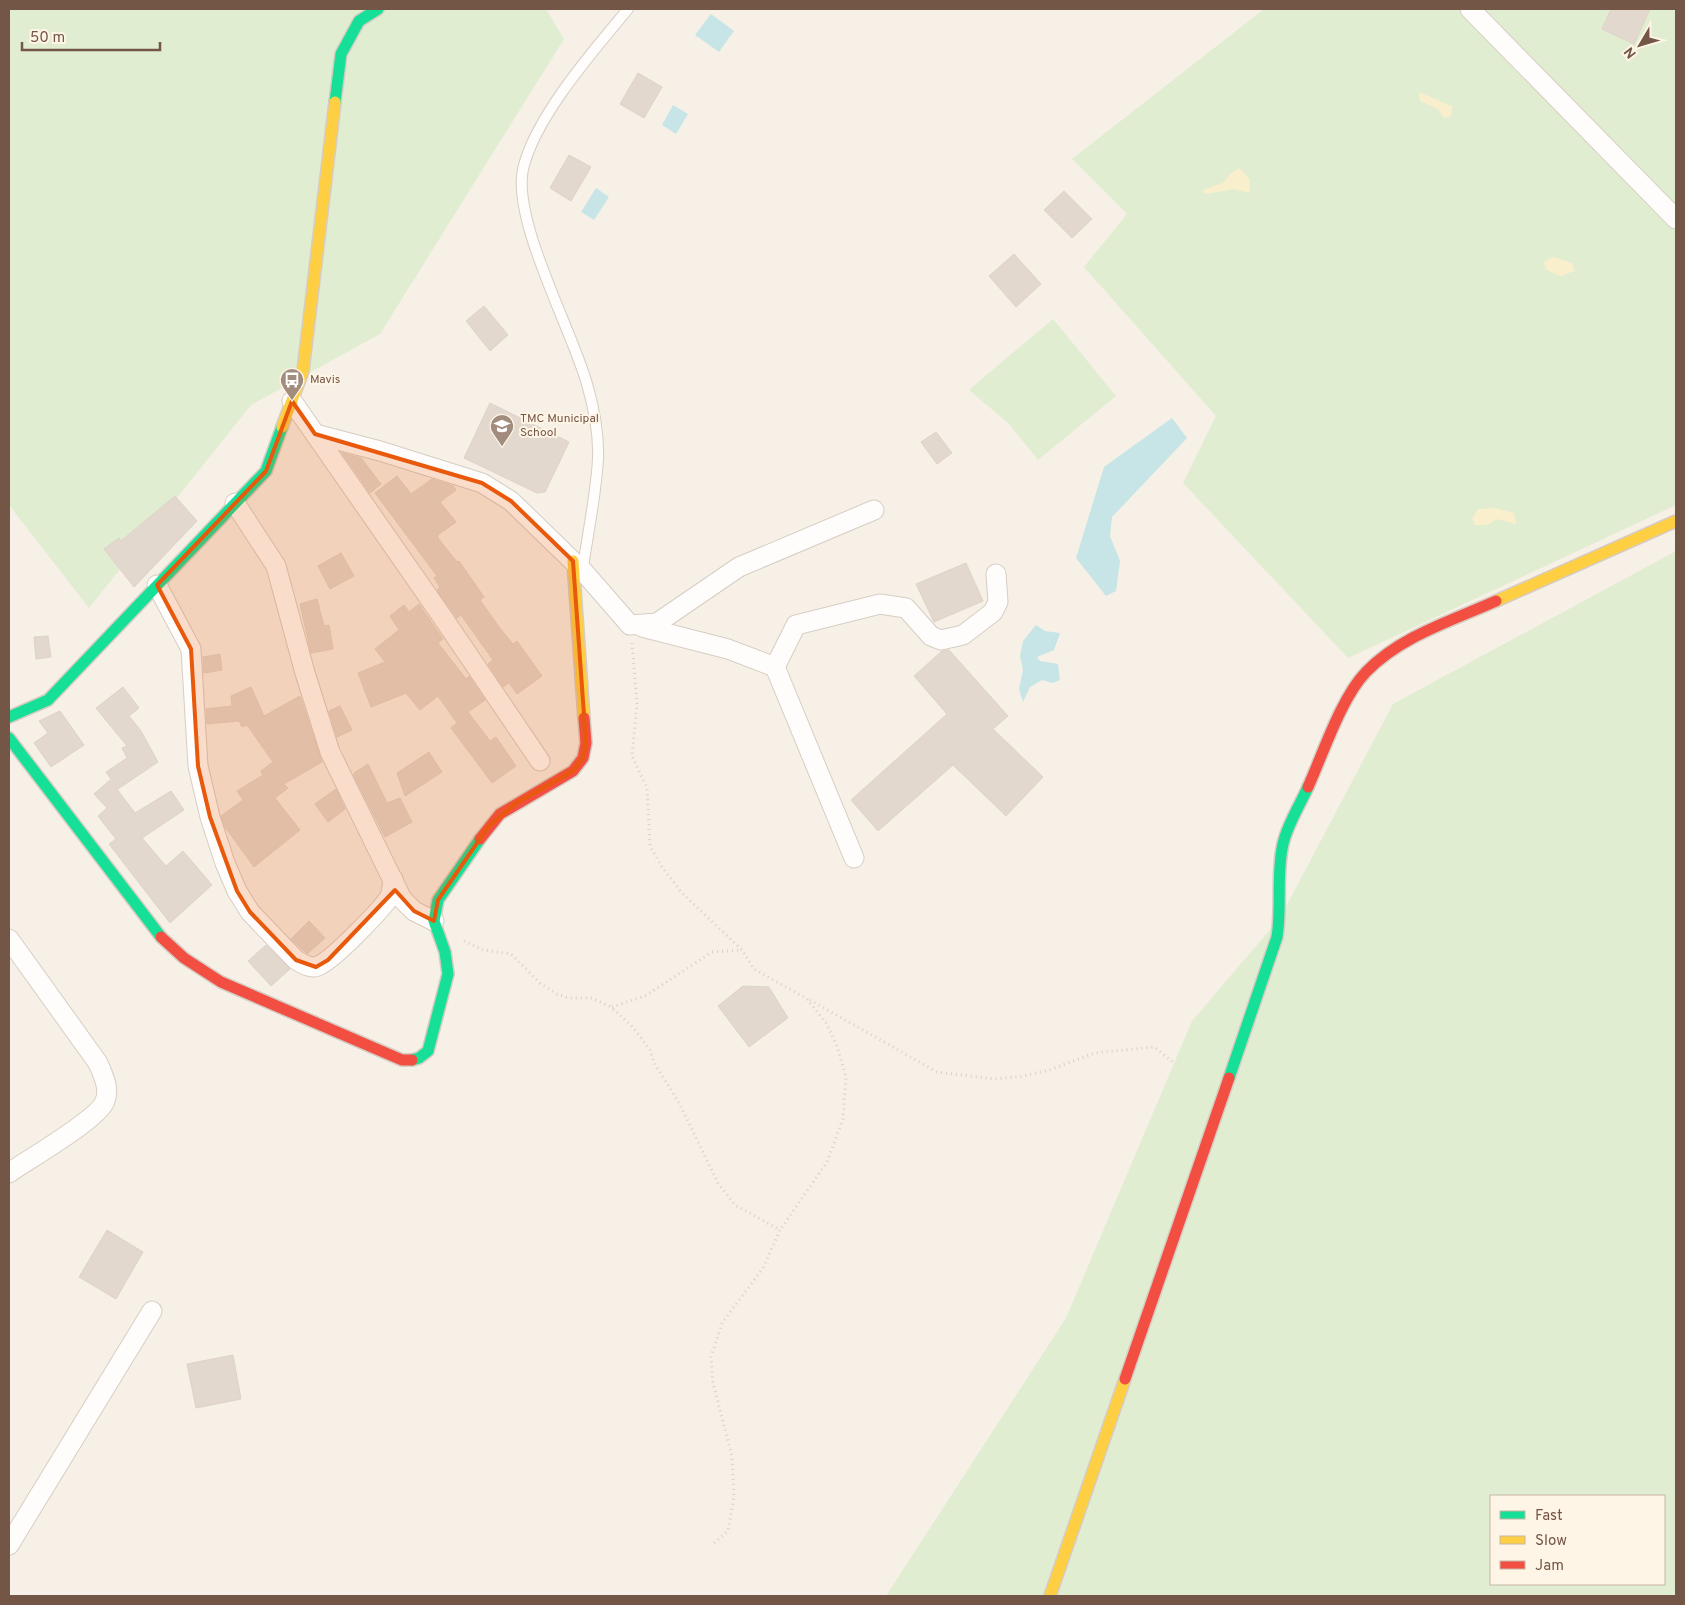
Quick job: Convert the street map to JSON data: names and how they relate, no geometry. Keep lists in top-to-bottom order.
{
  "places": {
    "bus stop": ["Mavis"],
    "school or university": ["TMC Municipal School"]
  },
  "legend": ["Fast", "Slow", "Jam"],
  "scale_bar": "50 m",
  "north": "bottom left"
}
